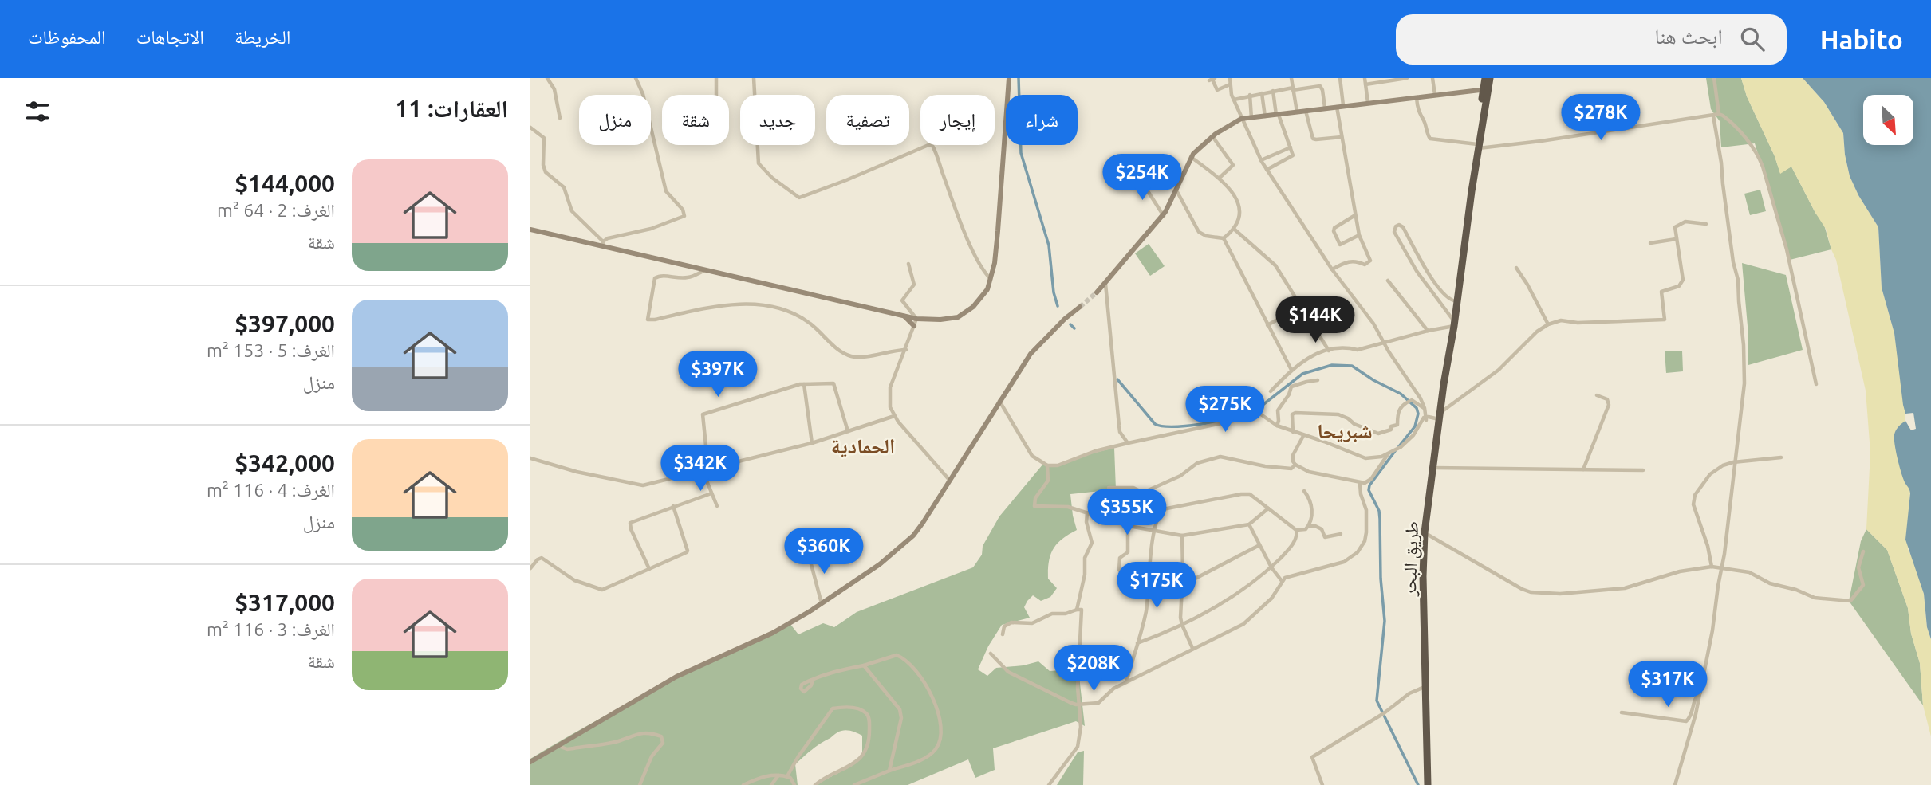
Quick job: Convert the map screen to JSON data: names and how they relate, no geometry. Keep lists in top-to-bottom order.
{
  "streets": {
    "highway": ["طريق البحر"]
  },
  "districts": ["شبريحا", "الحمادية"],
  "north": "bottom right",
  "page": {
    "header": "Habito",
    "search": "ابحث هنا",
    "nav": ["الخريطة", "الاتجاهات", "المحفوظات"],
    "heading": "العقارات: 11",
    "price": [
      "$278K",
      "$254K",
      "$144K",
      "$397K",
      "$275K",
      "$342K",
      "$355K",
      "$360K",
      "$175K",
      "$208K",
      "$317K"
    ],
    "chip": [
      "شراء",
      "إيجار",
      "تصفية",
      "جديد",
      "شقة",
      "منزل"
    ],
    "list": [
      {
        "name": "$144,000",
        "note": "الغرف: 2 · 64 m² · شقة"
      },
      {
        "name": "$397,000",
        "note": "الغرف: 5 · 153 m² · منزل"
      },
      {
        "name": "$342,000",
        "note": "الغرف: 4 · 116 m² · منزل"
      },
      {
        "name": "$317,000",
        "note": "الغرف: 3 · 116 m² · شقة"
      }
    ]
  }
}
